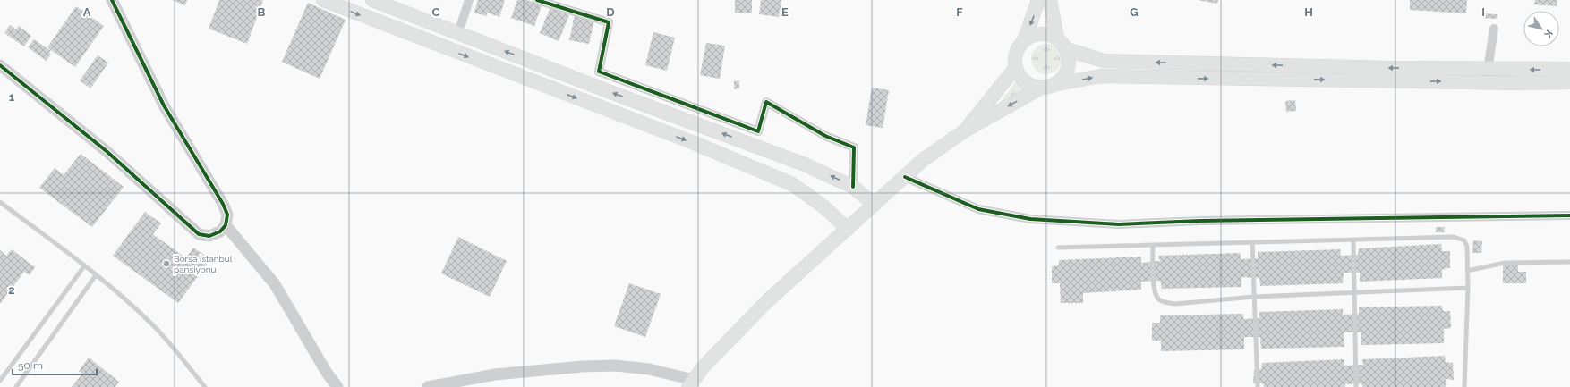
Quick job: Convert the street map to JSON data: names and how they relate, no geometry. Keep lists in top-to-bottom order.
{
  "places": ["Borsa istanbul pansiyonu"],
  "scale_bar": "50 m",
  "north": "bottom right",
  "grid": {
    "columns": [
      "A",
      "B",
      "C",
      "D",
      "E",
      "F",
      "G",
      "H",
      "I"
    ],
    "rows": ["1", "2"]
  }
}
